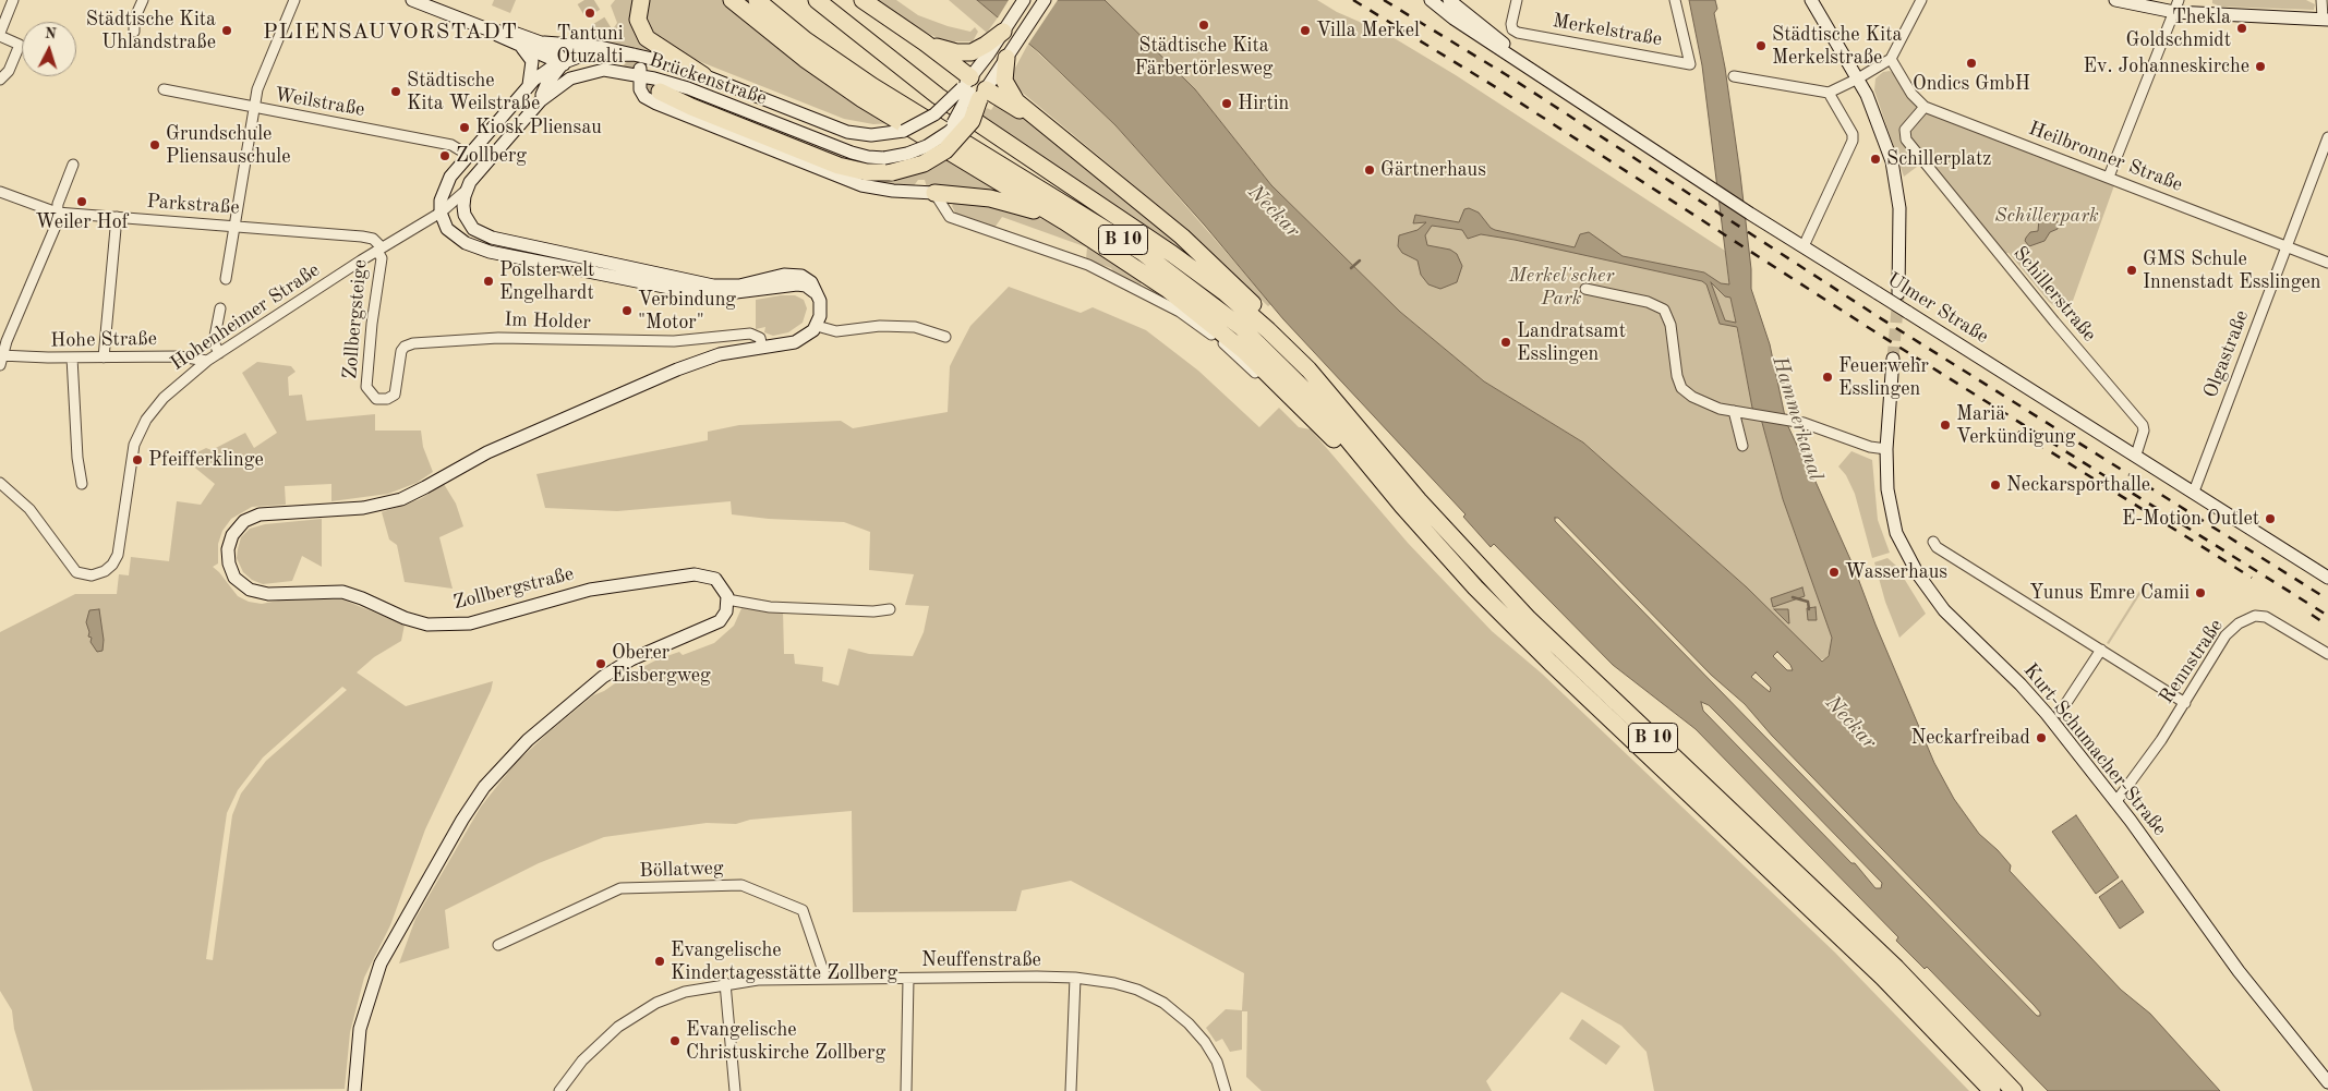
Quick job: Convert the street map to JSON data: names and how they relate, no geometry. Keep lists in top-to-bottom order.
{
  "streets": {
    "highway": ["B 10"],
    "main road": [
      "Brückenstraße",
      "Ulmer Straße",
      "Zollbergstraße",
      "Kurt-Schumacher-Straße"
    ],
    "street": [
      "Merkelstraße",
      "Weilstraße",
      "Heilbronner Straße",
      "Parkstraße",
      "Schillerstraße",
      "Hohenheimer Straße",
      "Zollbergsteige",
      "Im Holder",
      "Hohe Straße",
      "Olgastraße",
      "Rennstraße",
      "Böllatweg",
      "Neuffenstraße"
    ]
  },
  "crossings": [
    ["Brückenstraße", "Weilstraße"],
    ["Brückenstraße", "Hohenheimer Straße"],
    ["Heilbronner Straße", "Schillerstraße"],
    ["Heilbronner Straße", "Olgastraße"],
    ["Parkstraße", "Hohenheimer Straße"],
    ["Parkstraße", "Zollbergsteige"],
    ["Schillerstraße", "Ulmer Straße"],
    ["Ulmer Straße", "Olgastraße"],
    ["Hohenheimer Straße", "Zollbergsteige"],
    ["Hohenheimer Straße", "Hohe Straße"],
    ["Zollbergsteige", "Im Holder"],
    ["Im Holder", "Zollbergstraße"],
    ["Rennstraße", "Kurt-Schumacher-Straße"],
    ["Böllatweg", "Neuffenstraße"]
  ],
  "districts": ["PLIENSAUVORSTADT"],
  "water": ["Neckar", "Hammerkanal"],
  "parks": ["Schillerpark", "Merkel'scher Park"],
  "places": [
    "Tantuni Otuzalti",
    "Städtische Kita Färbertörlesweg",
    "Thekla Goldschmidt",
    "Städtische Kita Uhlandstraße",
    "Villa Merkel",
    "Städtische Kita Merkelstraße",
    "Ondics GmbH",
    "Ev. Johanneskirche",
    "Städtische Kita Weilstraße",
    "Hirtin",
    "Kiosk Pliensau",
    "Grundschule Pliensauschule",
    "Zollberg",
    "Schillerplatz",
    "Gärtnerhaus",
    "Weiler Hof",
    "GMS Schule Innenstadt Esslingen",
    "Polsterwelt Engelhardt",
    "Verbindung \"Motor\"",
    "Landratsamt Esslingen",
    "Feuerwehr Esslingen",
    "Mariä Verkündigung",
    "Pfeifferklinge",
    "Neckarsporthalle",
    "E-Motion Outlet",
    "Wasserhaus",
    "Yunus Emre Camii",
    "Oberer Eisbergweg",
    "Neckarfreibad",
    "Evangelische Kindertagesstätte Zollberg",
    "Evangelische Christuskirche Zollberg"
  ],
  "north": "top"
}
